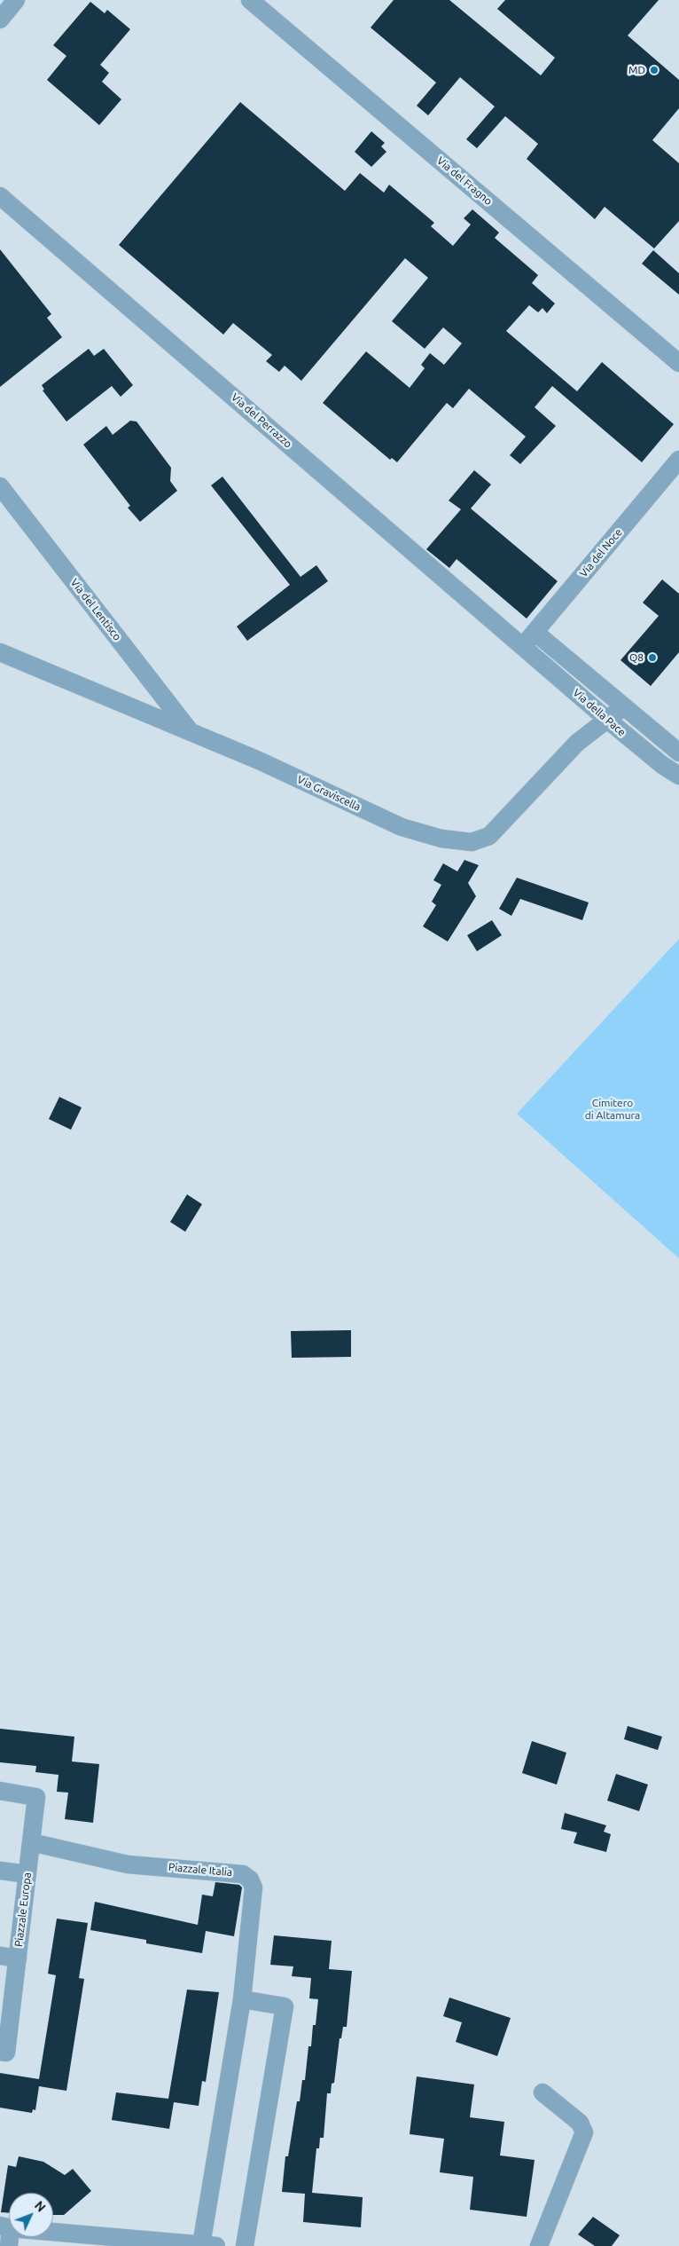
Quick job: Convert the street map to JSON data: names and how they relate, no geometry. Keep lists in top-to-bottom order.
{
  "streets": {
    "street": [
      "Via del Fragno",
      "Via del Perrazzo",
      "Via del Noce",
      "Via del Lentisco",
      "Via della Pace",
      "Via Graviscella",
      "Piazzale Italia",
      "Piazzale Europa"
    ]
  },
  "crossings": [
    ["Via del Perrazzo", "Via del Noce"],
    ["Via del Perrazzo", "Via della Pace"],
    ["Via del Noce", "Via della Pace"],
    ["Via del Lentisco", "Via Graviscella"],
    ["Via della Pace", "Via Graviscella"],
    ["Piazzale Italia", "Piazzale Europa"]
  ],
  "parks": ["Cimitero di Altamura"],
  "places": ["MD", "Q8"],
  "north": "top right"
}
